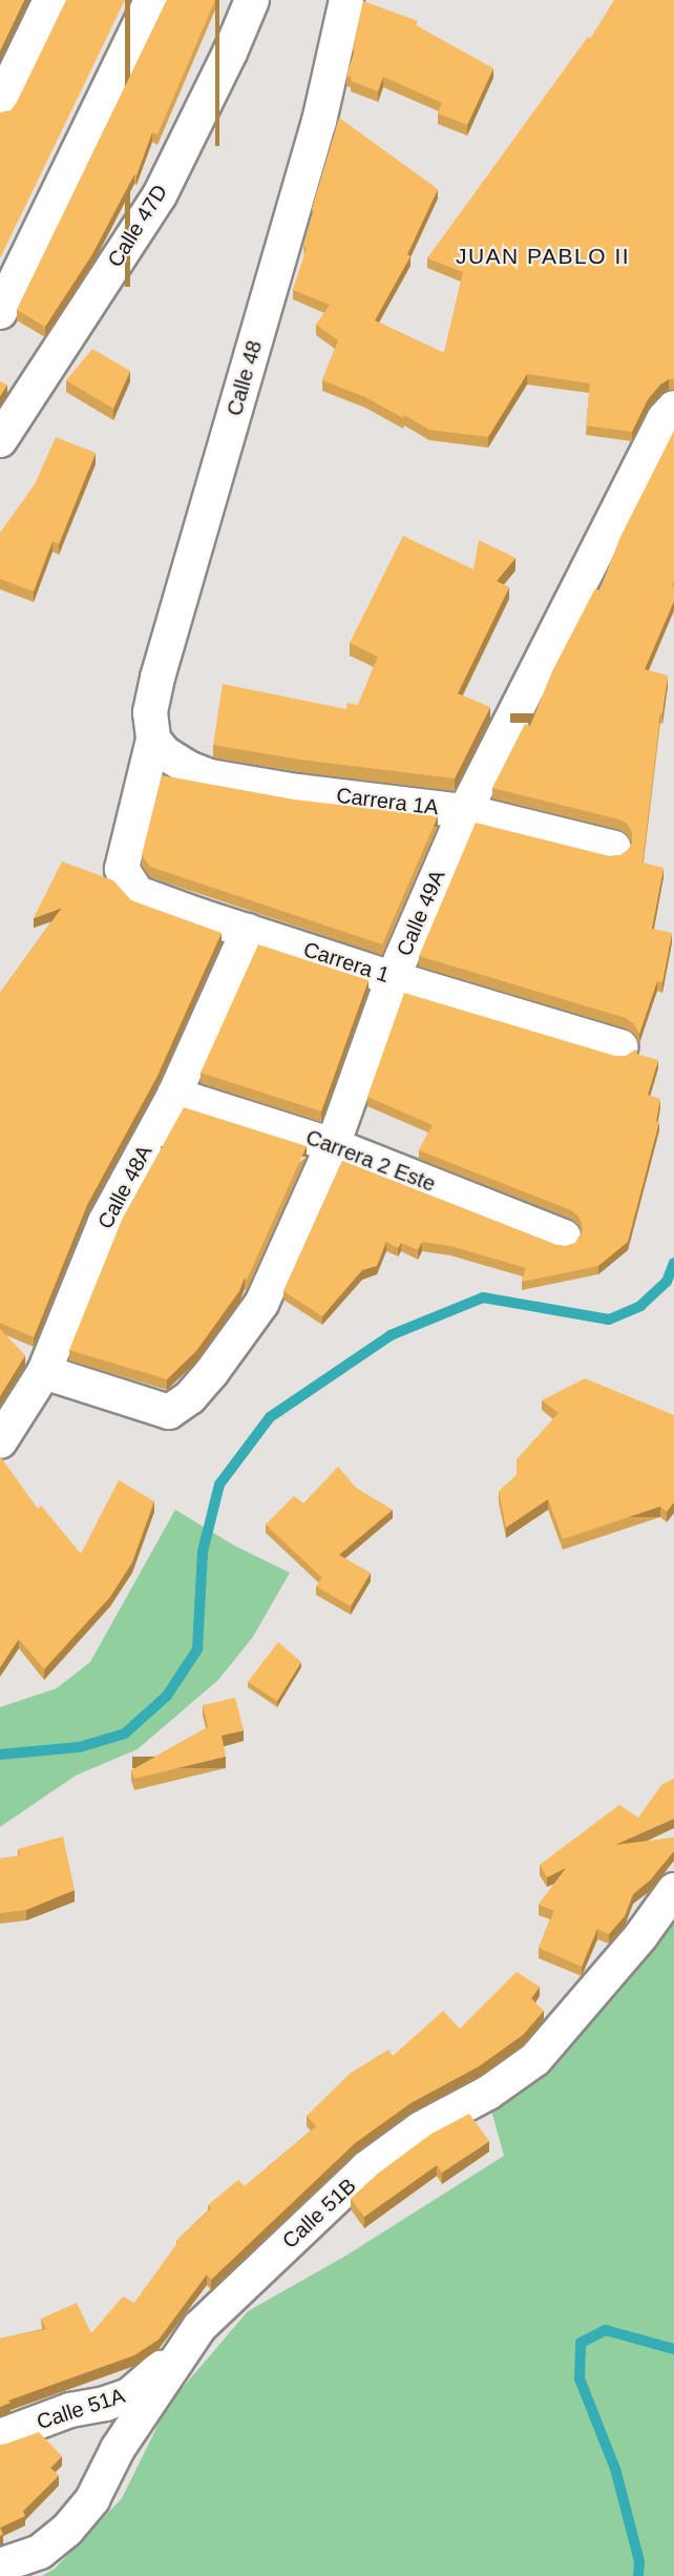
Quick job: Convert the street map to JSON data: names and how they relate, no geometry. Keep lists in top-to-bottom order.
{
  "streets": {
    "street": [
      "Calle 47D",
      "Calle 48",
      "Carrera 1A",
      "Calle 49A",
      "Carrera 1",
      "Carrera 2 Este",
      "Calle 48A",
      "Calle 51B",
      "Calle 51A"
    ]
  },
  "crossings": [
    ["Calle 48", "Carrera 1A"],
    ["Calle 48", "Carrera 1"],
    ["Carrera 1A", "Calle 49A"],
    ["Calle 49A", "Carrera 1"],
    ["Calle 49A", "Carrera 2 Este"],
    ["Calle 49A", "Calle 48A"],
    ["Carrera 1", "Calle 48A"],
    ["Carrera 2 Este", "Calle 48A"],
    ["Calle 51B", "Calle 51A"]
  ],
  "districts": ["JUAN PABLO II"]
}
